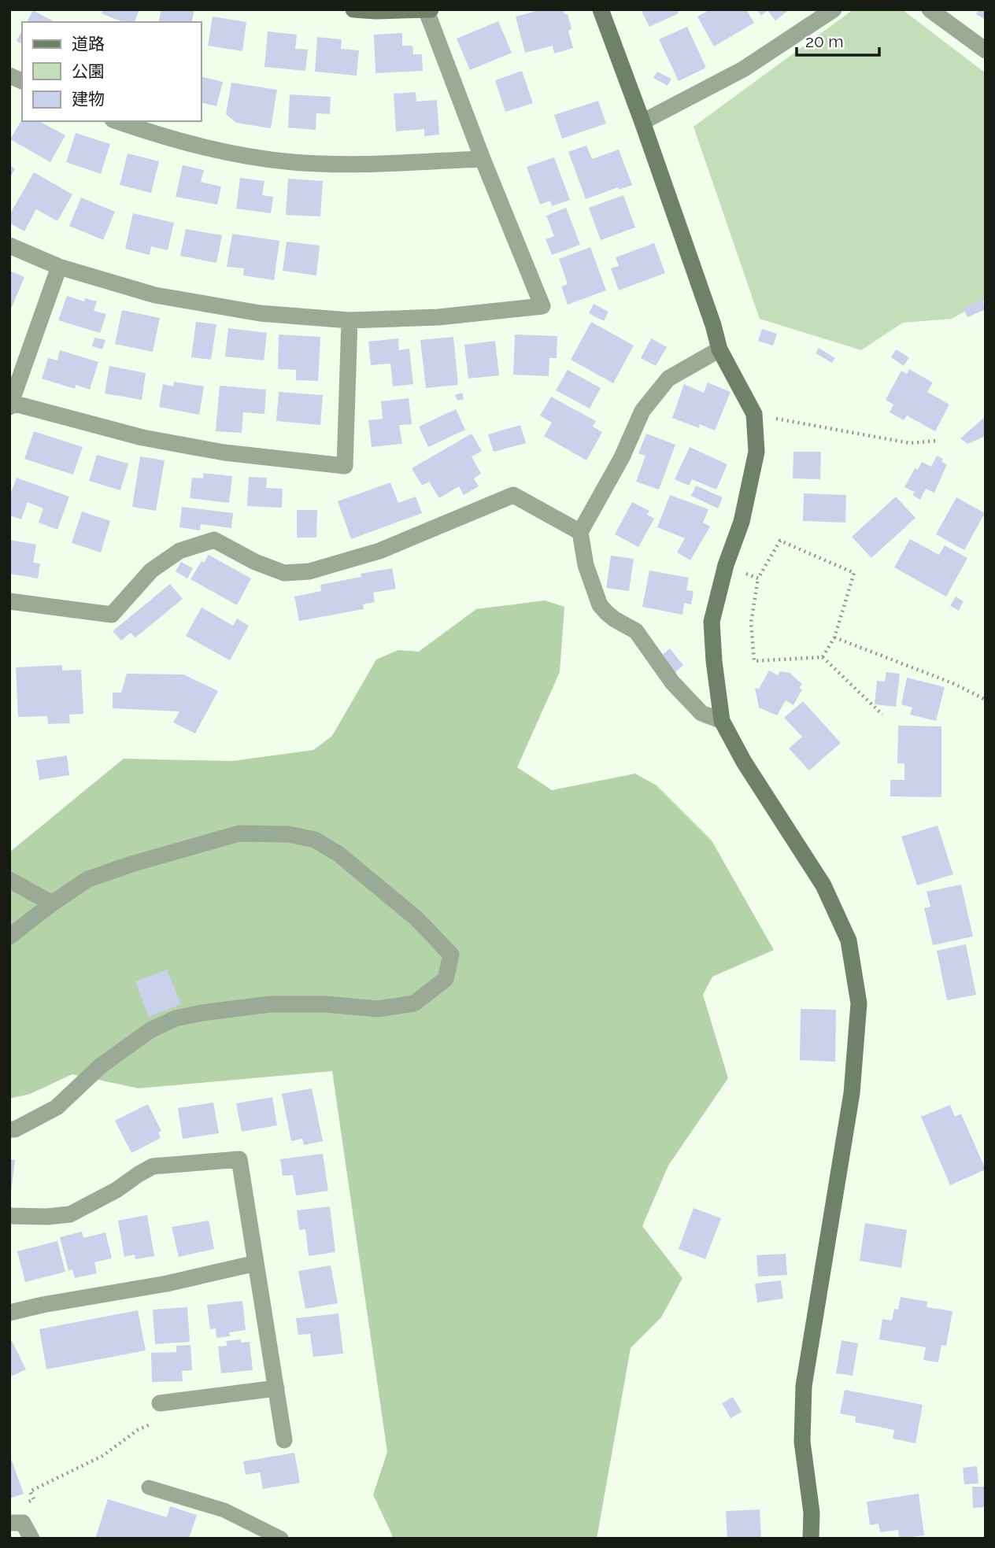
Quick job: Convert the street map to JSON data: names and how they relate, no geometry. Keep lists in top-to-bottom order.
{
  "legend": ["道路", "公園", "建物"],
  "scale_bar": "20 m"
}
